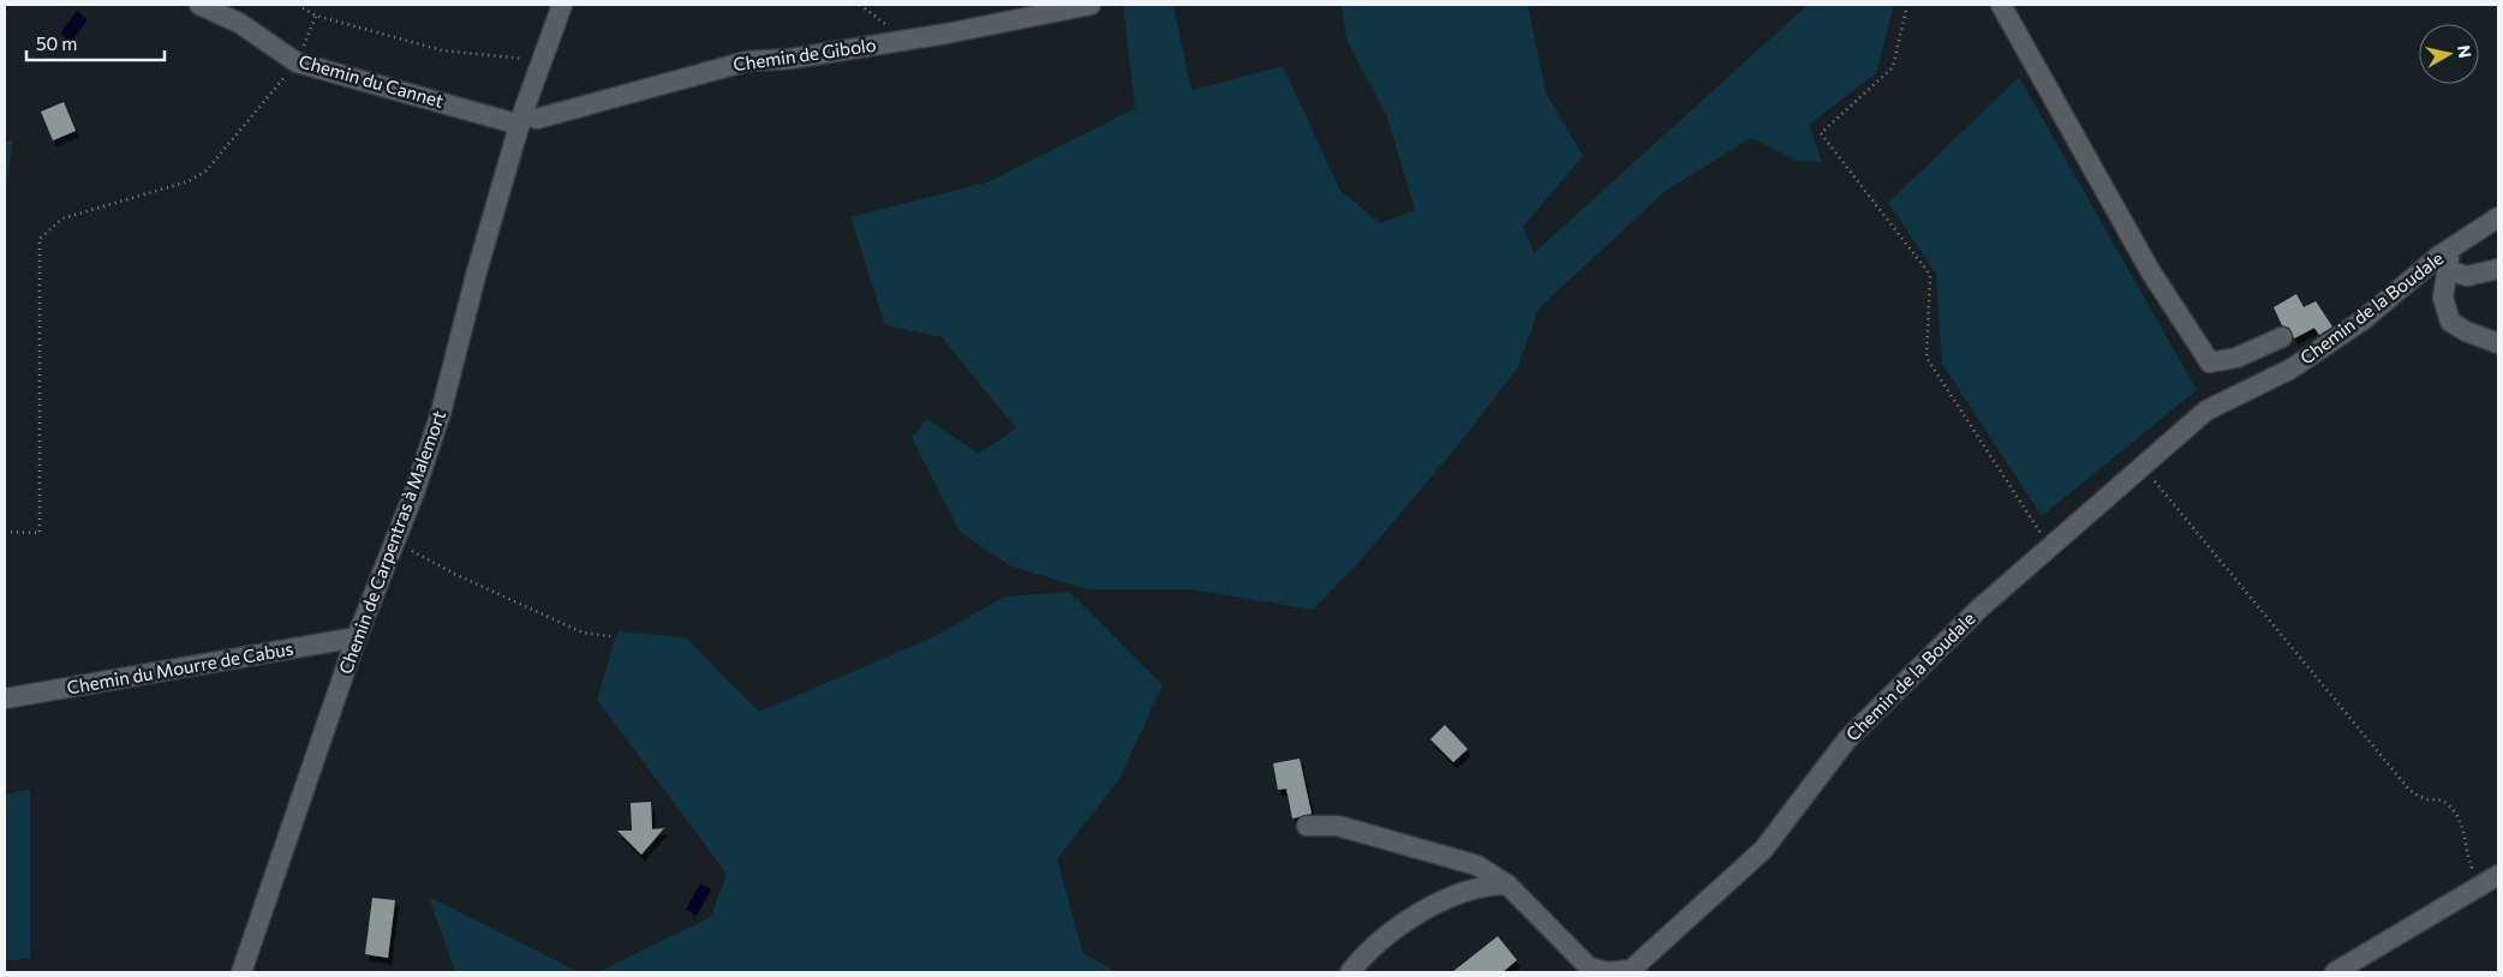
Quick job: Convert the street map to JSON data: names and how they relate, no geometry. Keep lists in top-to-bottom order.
{
  "streets": {
    "street": [
      "Chemin de Gibolo",
      "Chemin du Cannet",
      "Chemin de la Boudale",
      "Chemin de Carpentras à Malemort",
      "Chemin du Mourre de Cabus"
    ]
  },
  "crossings": [
    ["Chemin de Gibolo", "Chemin du Cannet"],
    ["Chemin de Gibolo", "Chemin de Carpentras à Malemort"],
    ["Chemin du Cannet", "Chemin de Carpentras à Malemort"],
    ["Chemin de Carpentras à Malemort", "Chemin du Mourre de Cabus"]
  ],
  "scale_bar": "50 m",
  "north": "right"
}
